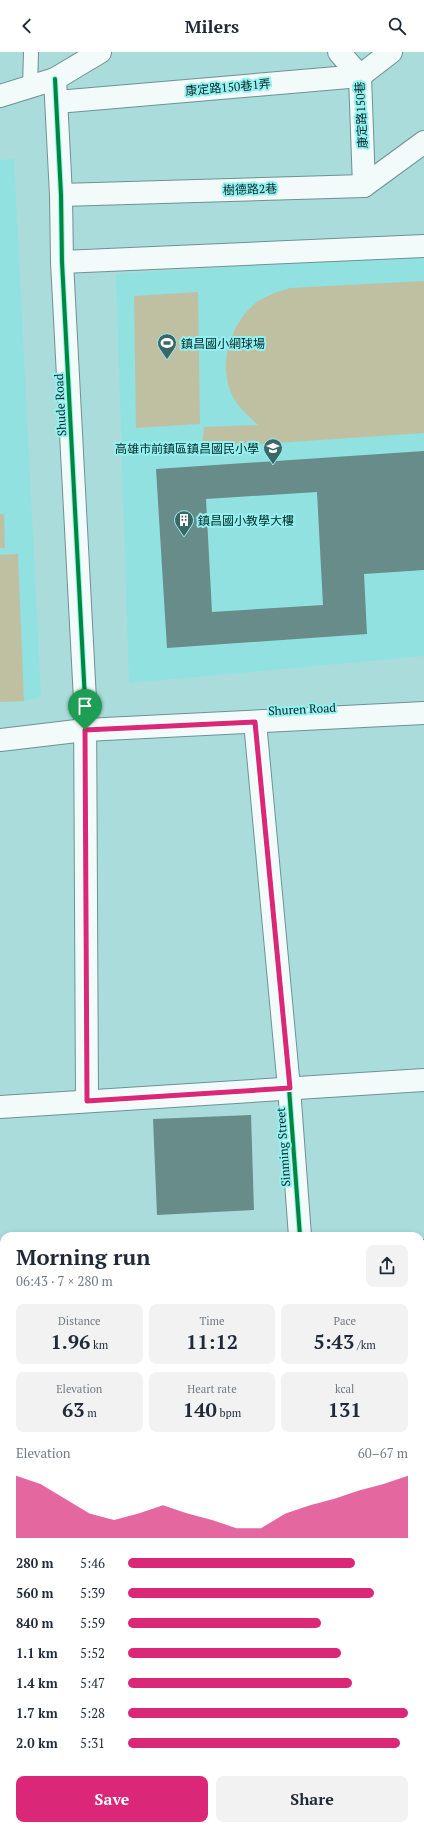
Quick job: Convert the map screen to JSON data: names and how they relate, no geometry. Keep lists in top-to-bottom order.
{
  "streets": {
    "street": [
      "康定路150巷1弄",
      "康定路150巷",
      "樹德路2巷",
      "Shude Road",
      "Shuren Road",
      "Sinming Street"
    ]
  },
  "crossings": [
    ["康定路150巷1弄", "康定路150巷"],
    ["康定路150巷1弄", "Shude Road"],
    ["康定路150巷", "樹德路2巷"],
    ["樹德路2巷", "Shude Road"],
    ["Shude Road", "Shuren Road"],
    ["Shuren Road", "Sinming Street"]
  ],
  "places": {
    "sports": ["鎮昌國小網球場"],
    "school or university": ["高雄市前鎮區鎮昌國民小學"],
    "building": ["鎮昌國小教學大樓"]
  },
  "page": {
    "header": "Milers",
    "heading": ["Morning run", "06:43 · 7 × 280 m"],
    "stats": [
      ["Distance", "1.96 km"],
      ["Time", "11:12"],
      ["Pace", "5:43 /km"],
      ["Elevation", "63 m"],
      ["Heart rate", "140 bpm"],
      ["kcal", "131"]
    ],
    "chart": ["Elevation", "60–67 m"],
    "list": [
      {
        "name": "280 m",
        "note": "5:46"
      },
      {
        "name": "560 m",
        "note": "5:39"
      },
      {
        "name": "840 m",
        "note": "5:59"
      },
      {
        "name": "1.1 km",
        "note": "5:52"
      },
      {
        "name": "1.4 km",
        "note": "5:47"
      },
      {
        "name": "1.7 km",
        "note": "5:28"
      },
      {
        "name": "2.0 km",
        "note": "5:31"
      }
    ],
    "buttons": ["Save", "Share"]
  }
}
